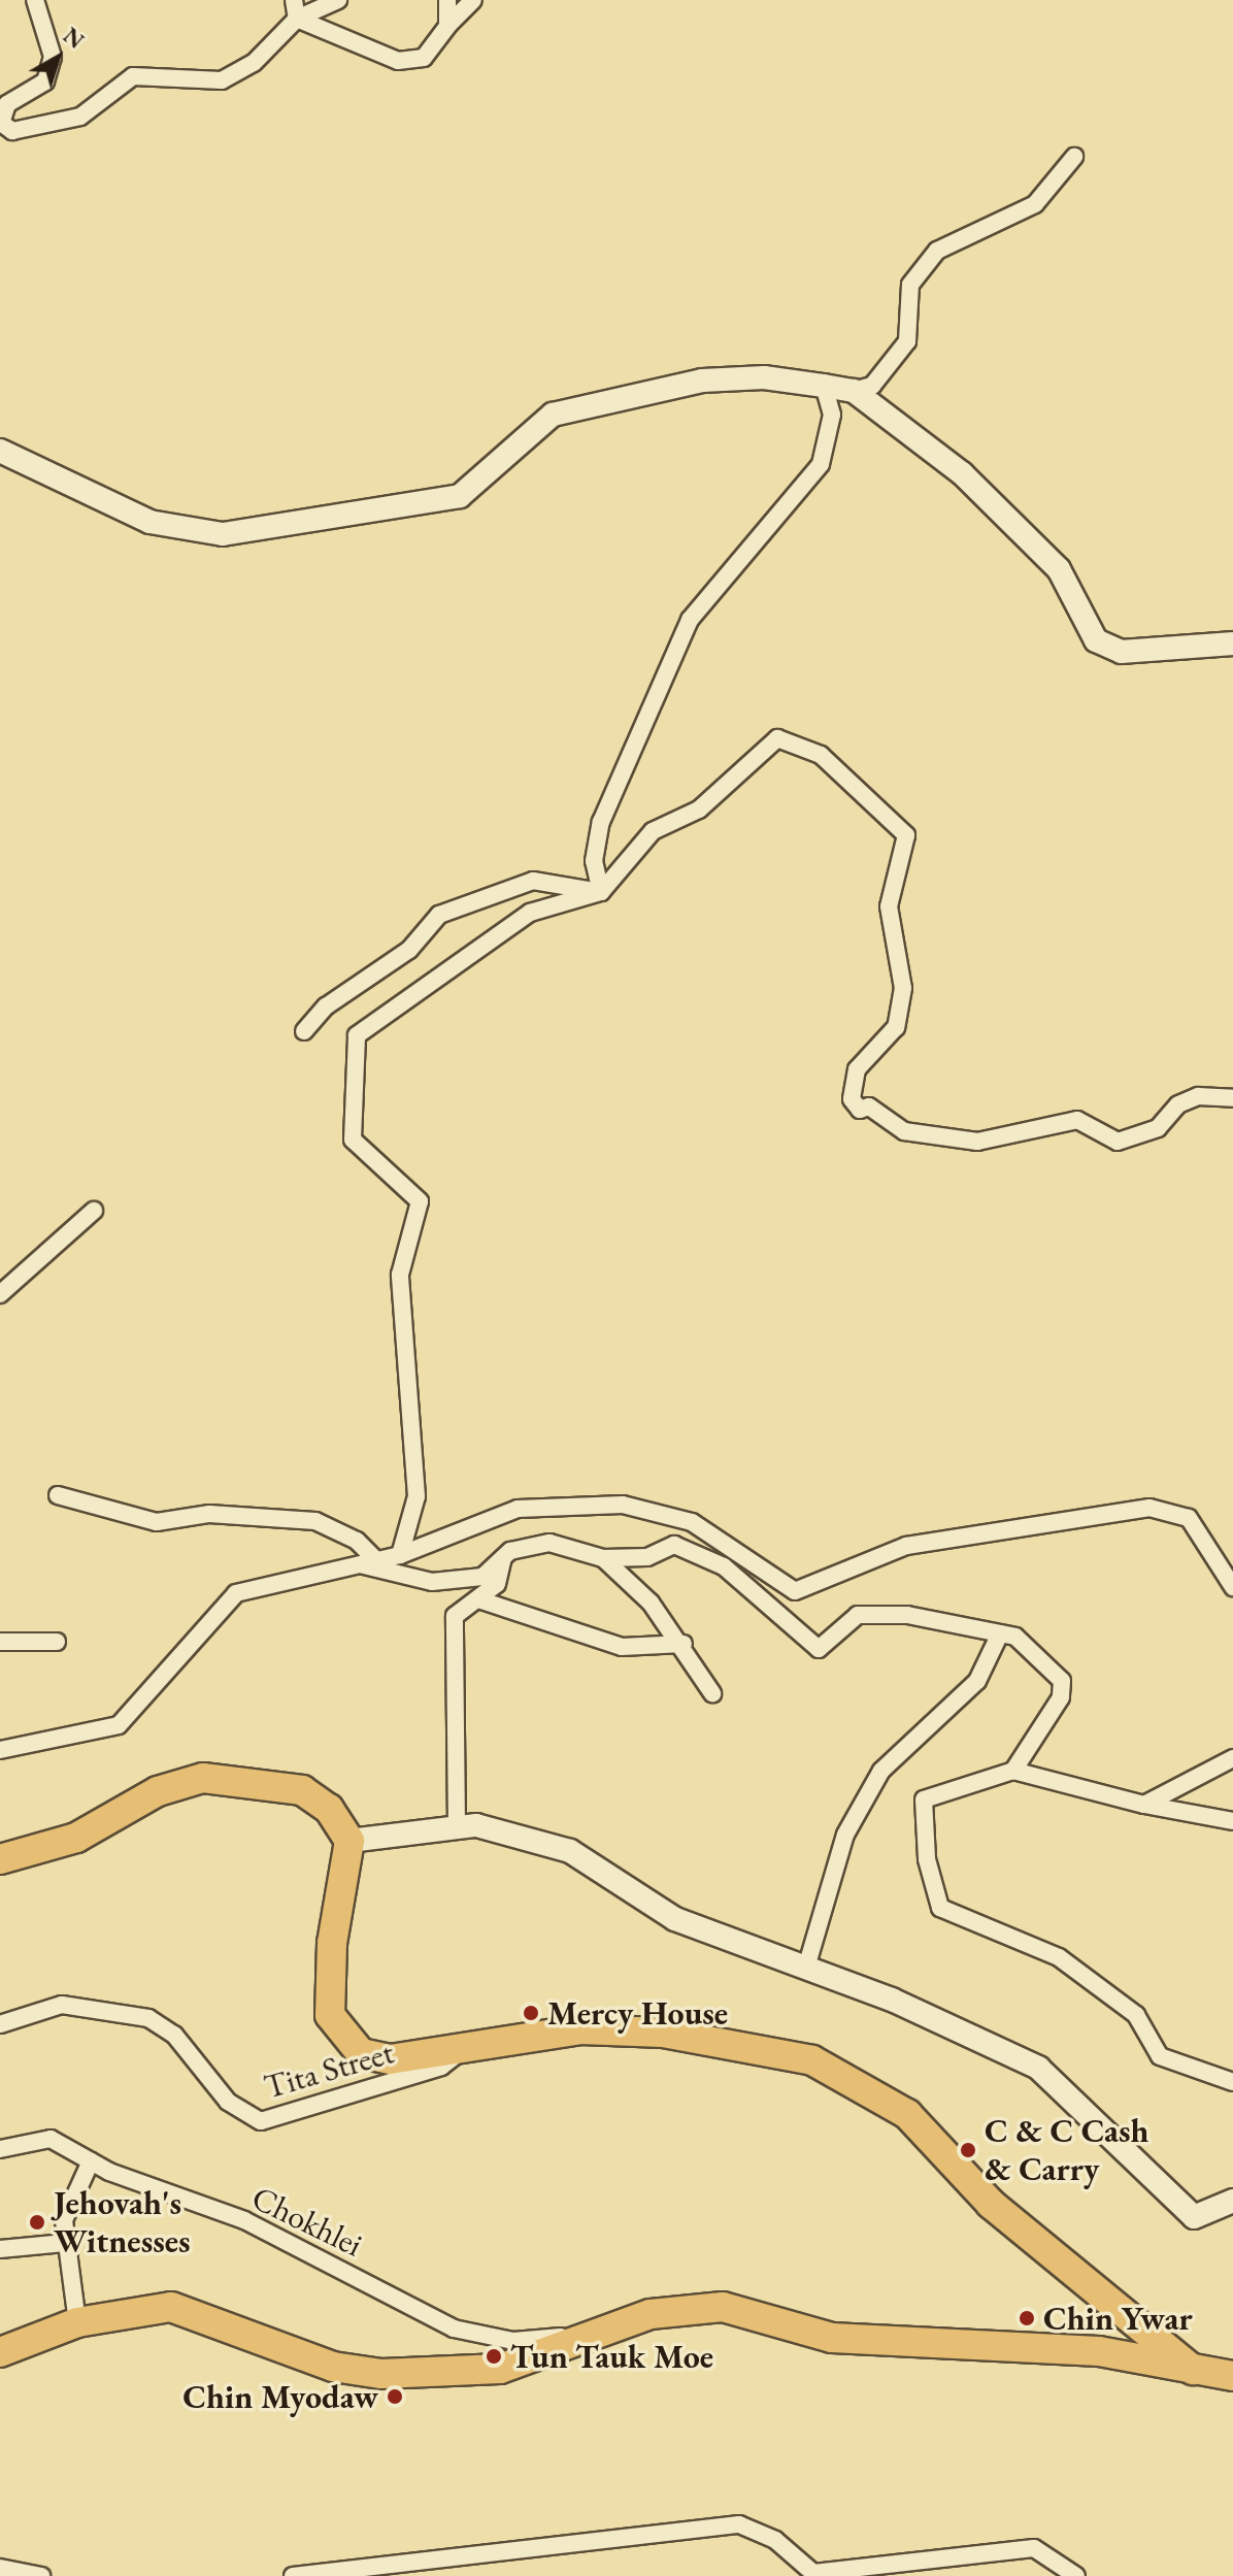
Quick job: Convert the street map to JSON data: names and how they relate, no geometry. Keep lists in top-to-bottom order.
{
  "streets": {
    "street": ["Tita Street", "Chokhlei"]
  },
  "places": [
    "Mercy House",
    "C & C Cash & Carry",
    "Jehovah's Witnesses",
    "Chin Ywar",
    "Tun Tauk Moe",
    "Chin Myodaw"
  ],
  "north": "top right"
}
